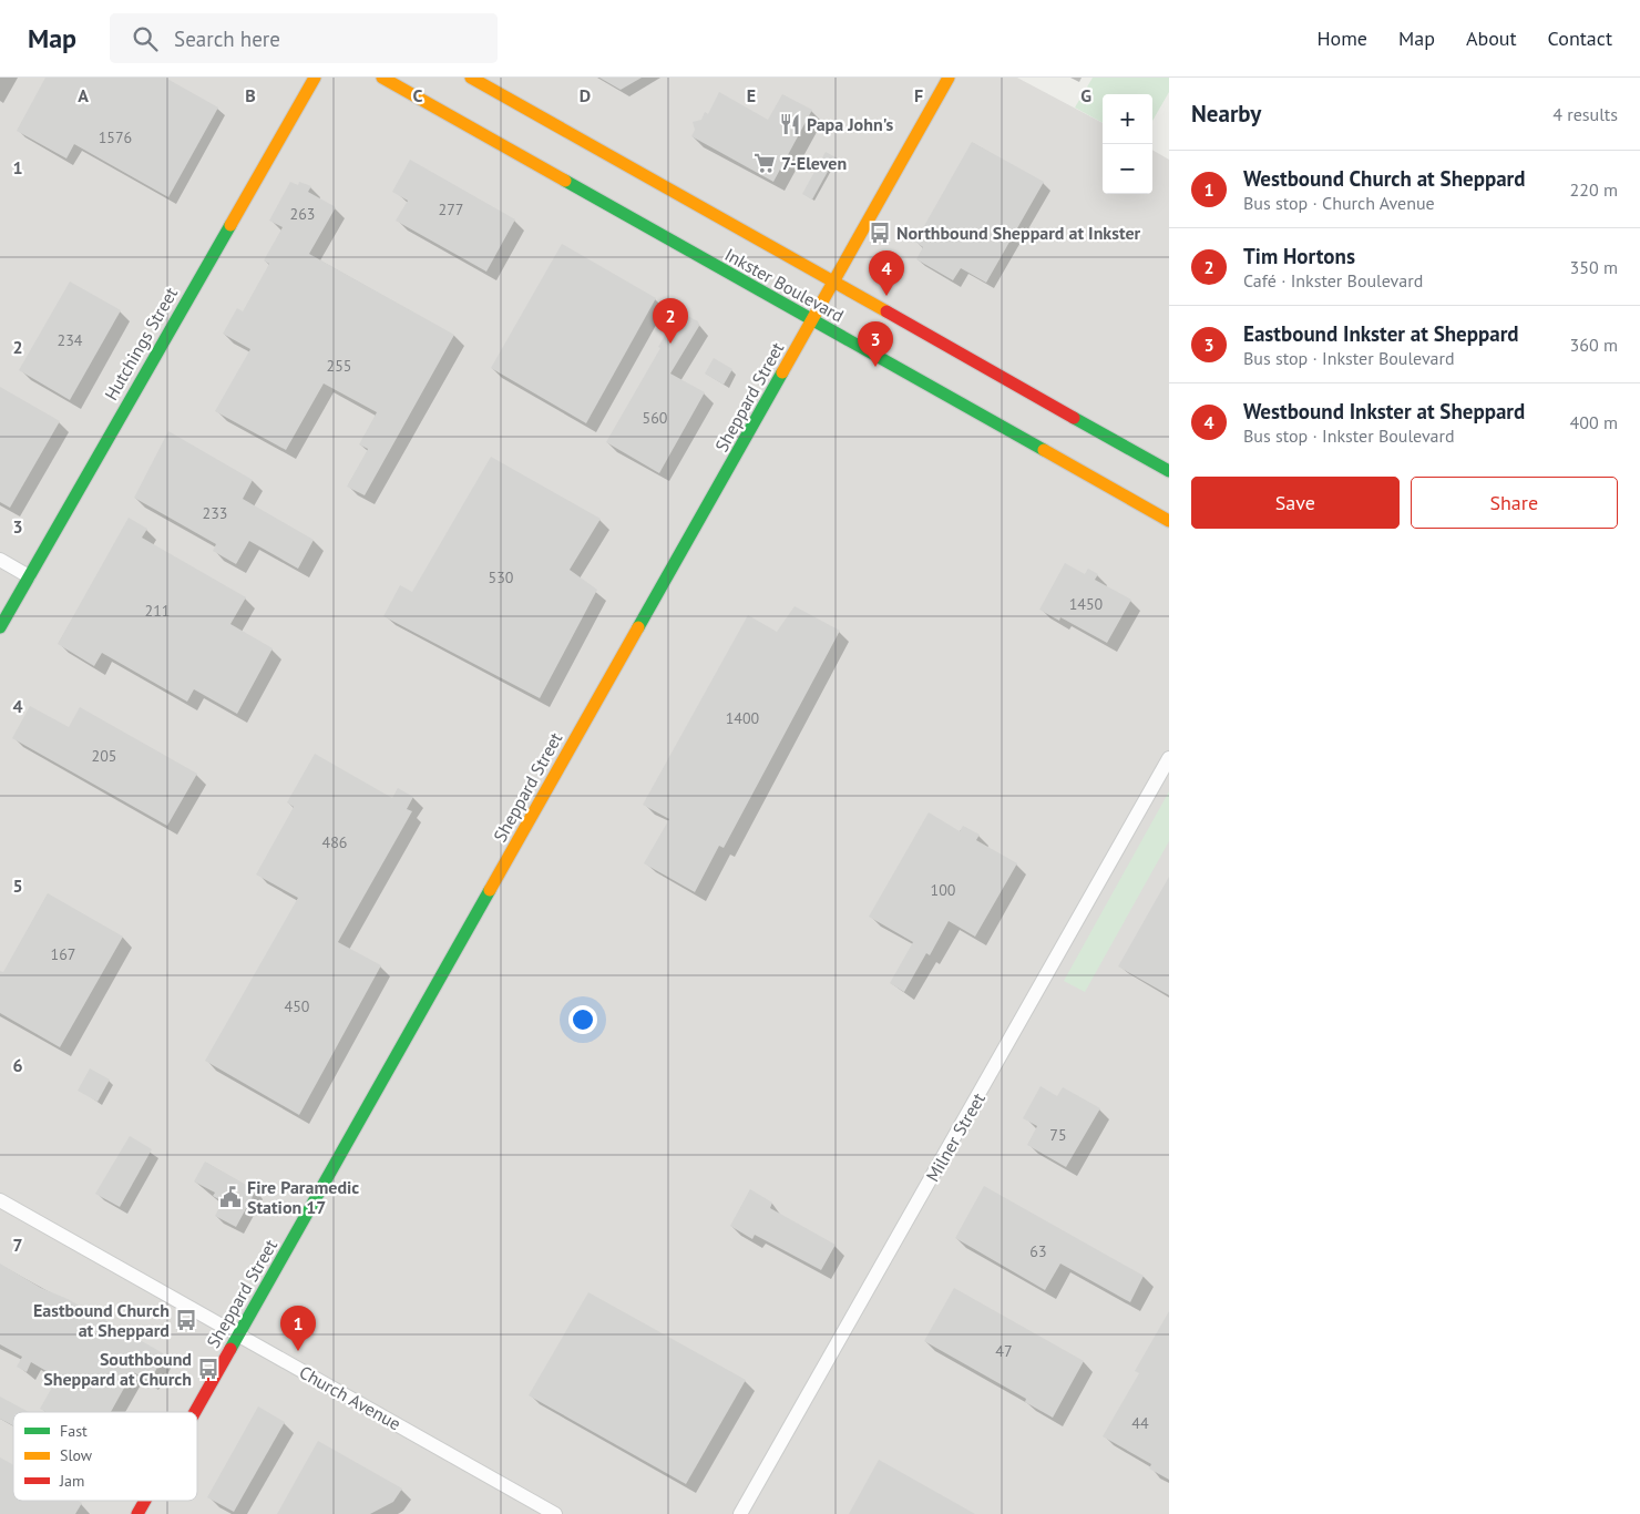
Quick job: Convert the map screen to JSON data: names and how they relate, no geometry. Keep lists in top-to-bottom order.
{
  "streets": {
    "street": [
      "Inkster Boulevard",
      "Hutchings Street",
      "Sheppard Street",
      "Milner Street",
      "Church Avenue"
    ]
  },
  "crossings": [
    ["Inkster Boulevard", "Sheppard Street"],
    ["Sheppard Street", "Church Avenue"]
  ],
  "places": {
    "restaurant": ["Papa John's"],
    "supermarket": ["7-Eleven"],
    "bus stop": ["Northbound Sheppard at Inkster", "Eastbound Church at Sheppard", "Southbound Sheppard at Church"],
    "public building": ["Fire Paramedic Station 17"]
  },
  "house_numbers": [
    "1576",
    "277",
    "263",
    "234",
    "255",
    "560",
    "233",
    "530",
    "1450",
    "211",
    "1400",
    "205",
    "486",
    "100",
    "167",
    "450",
    "75",
    "63",
    "47",
    "44"
  ],
  "legend": ["Fast", "Slow", "Jam"],
  "page": {
    "header": "Map",
    "search": "Search here",
    "nav": [
      "Home",
      "Map",
      "About",
      "Contact"
    ],
    "heading": ["Nearby", "4 results"],
    "map_buttons": ["+", "−"],
    "list": [
      {
        "mark": "1",
        "name": "Westbound Church at Sheppard",
        "note": "Bus stop · Church Avenue",
        "value": "220 m"
      },
      {
        "mark": "2",
        "name": "Tim Hortons",
        "note": "Café · Inkster Boulevard",
        "value": "350 m"
      },
      {
        "mark": "3",
        "name": "Eastbound Inkster at Sheppard",
        "note": "Bus stop · Inkster Boulevard",
        "value": "360 m"
      },
      {
        "mark": "4",
        "name": "Westbound Inkster at Sheppard",
        "note": "Bus stop · Inkster Boulevard",
        "value": "400 m"
      }
    ],
    "pins": [
      "4",
      "2",
      "3",
      "1"
    ],
    "buttons": ["Save", "Share"]
  },
  "grid": {
    "columns": [
      "A",
      "B",
      "C",
      "D",
      "E",
      "F",
      "G"
    ],
    "rows": [
      "1",
      "2",
      "3",
      "4",
      "5",
      "6",
      "7"
    ]
  }
}
